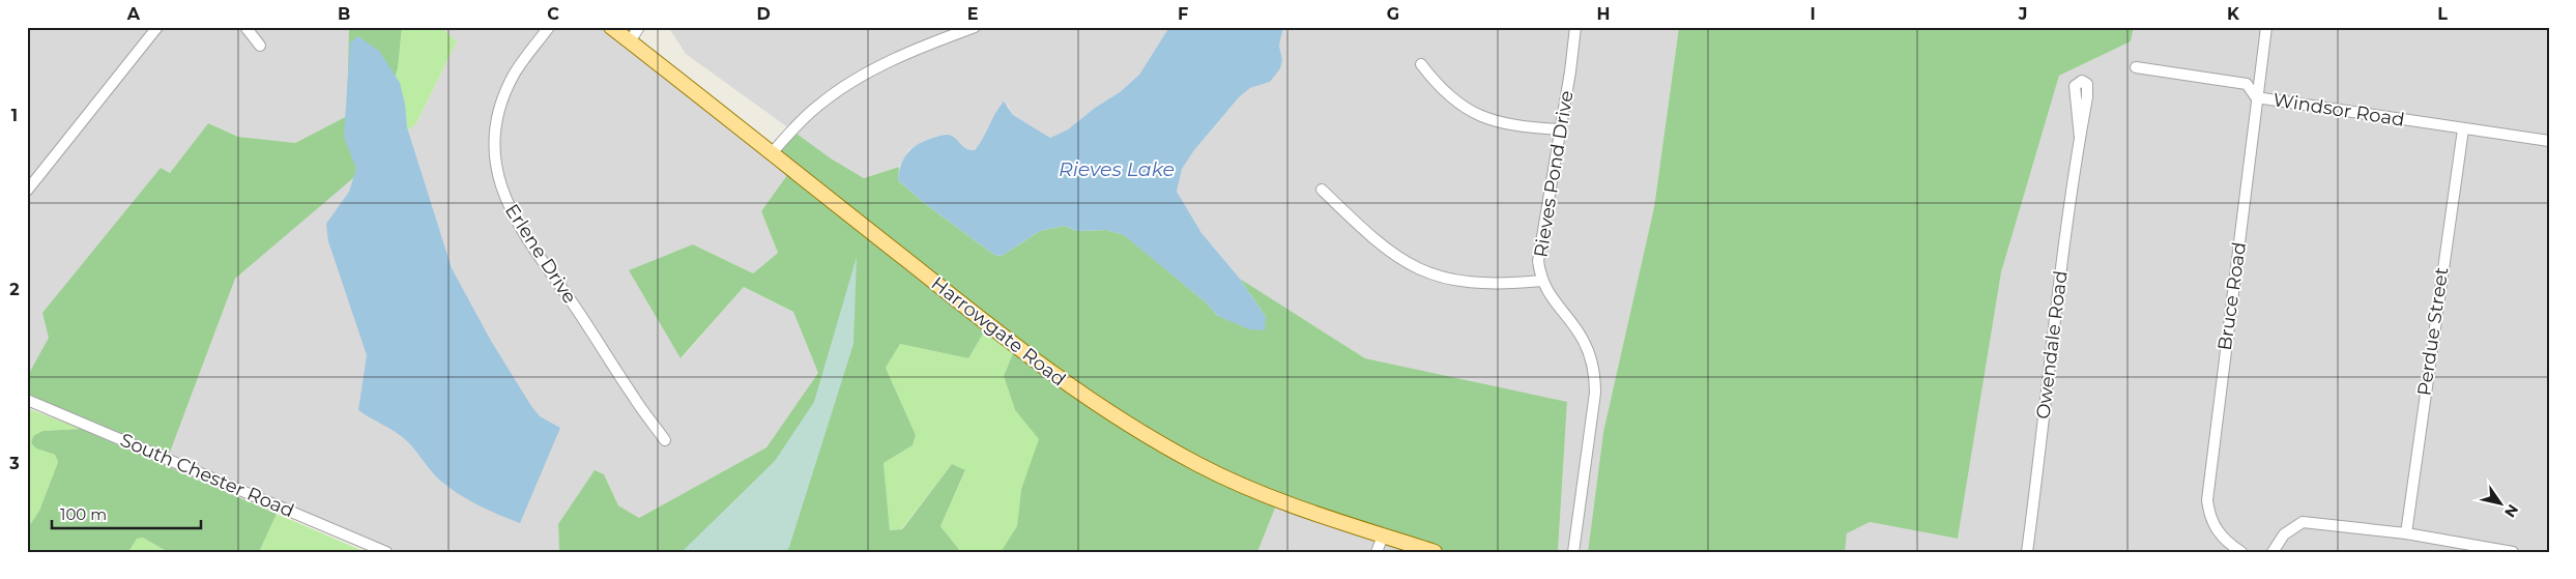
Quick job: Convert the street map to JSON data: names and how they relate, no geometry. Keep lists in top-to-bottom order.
{
  "streets": {
    "main road": ["Harrowgate Road"],
    "street": [
      "Windsor Road",
      "Rieves Pond Drive",
      "Erlene Drive",
      "Bruce Road",
      "Perdue Street",
      "Owendale Road",
      "South Chester Road"
    ]
  },
  "crossings": [
    ["Windsor Road", "Bruce Road"],
    ["Windsor Road", "Perdue Street"]
  ],
  "water": ["Rieves Lake"],
  "scale_bar": "100 m",
  "north": "bottom right",
  "grid": {
    "columns": [
      "A",
      "B",
      "C",
      "D",
      "E",
      "F",
      "G",
      "H",
      "I",
      "J",
      "K",
      "L"
    ],
    "rows": ["1", "2", "3"]
  }
}
